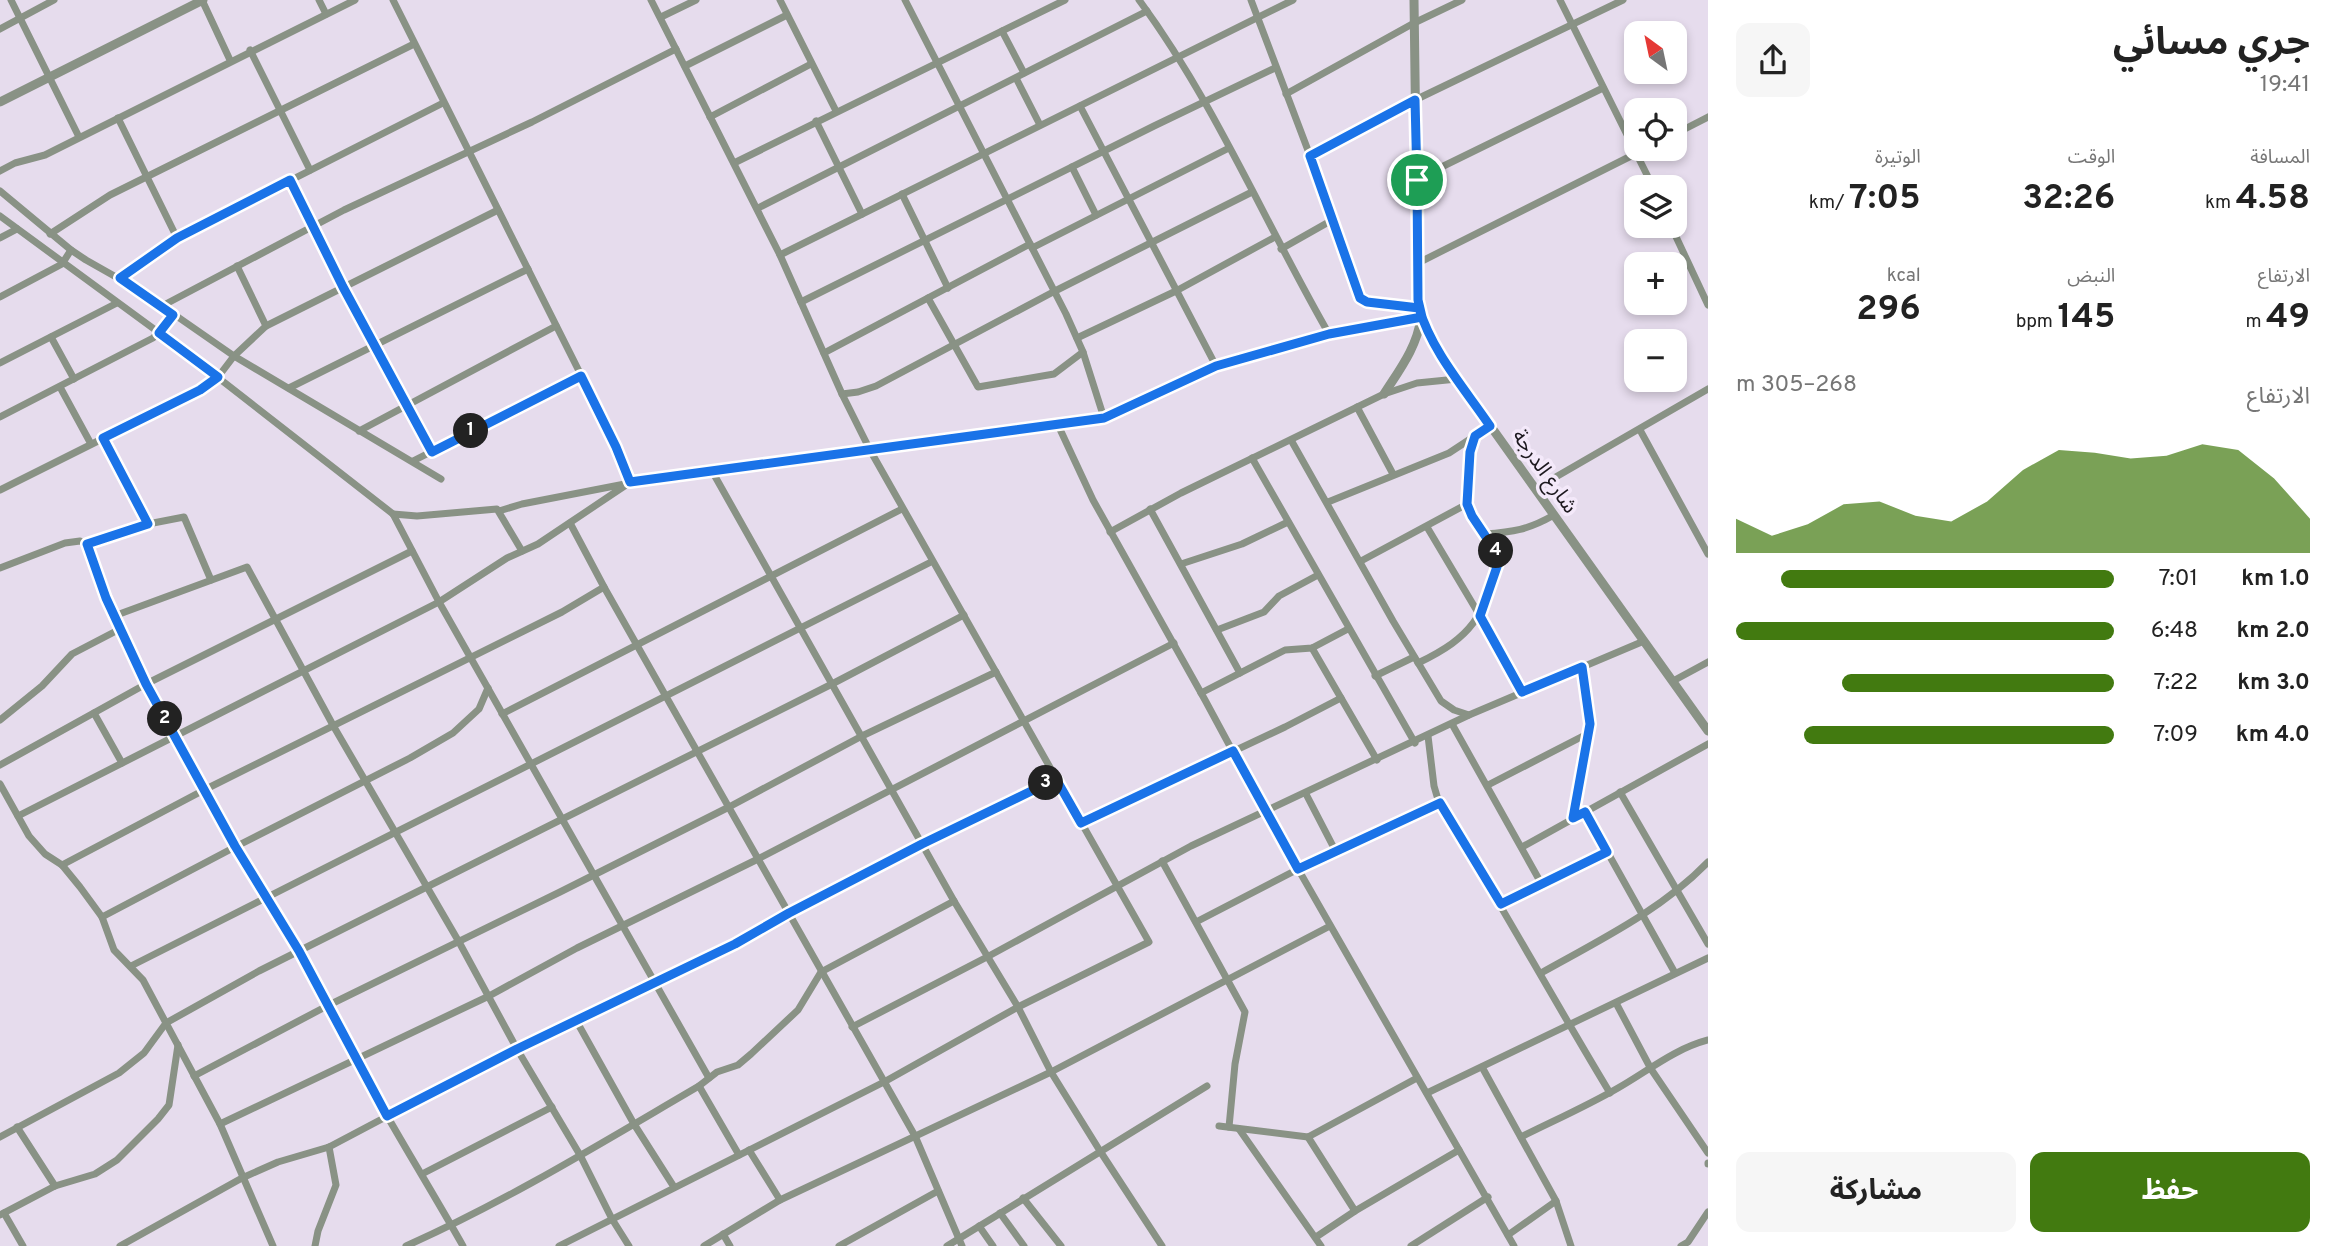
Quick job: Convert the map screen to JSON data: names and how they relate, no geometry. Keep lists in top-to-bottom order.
{
  "streets": {
    "street": ["شارع الدرجة"]
  },
  "north": "top left",
  "page": {
    "heading": ["جري مسائي", "19:41"],
    "map_buttons": ["+", "−"],
    "stats": [
      ["المسافة", "4.58 km"],
      ["الوقت", "32:26"],
      ["الوتيرة", "7:05 /km"],
      ["الارتفاع", "49 m"],
      ["النبض", "145 bpm"],
      ["kcal", "296"]
    ],
    "chart": ["الارتفاع", "268–305 m"],
    "pins": [
      "1",
      "4",
      "2",
      "3"
    ],
    "list": [
      {
        "name": "1.0 km",
        "note": "7:01"
      },
      {
        "name": "2.0 km",
        "note": "6:48"
      },
      {
        "name": "3.0 km",
        "note": "7:22"
      },
      {
        "name": "4.0 km",
        "note": "7:09"
      }
    ],
    "buttons": ["حفظ", "مشاركة"]
  }
}
